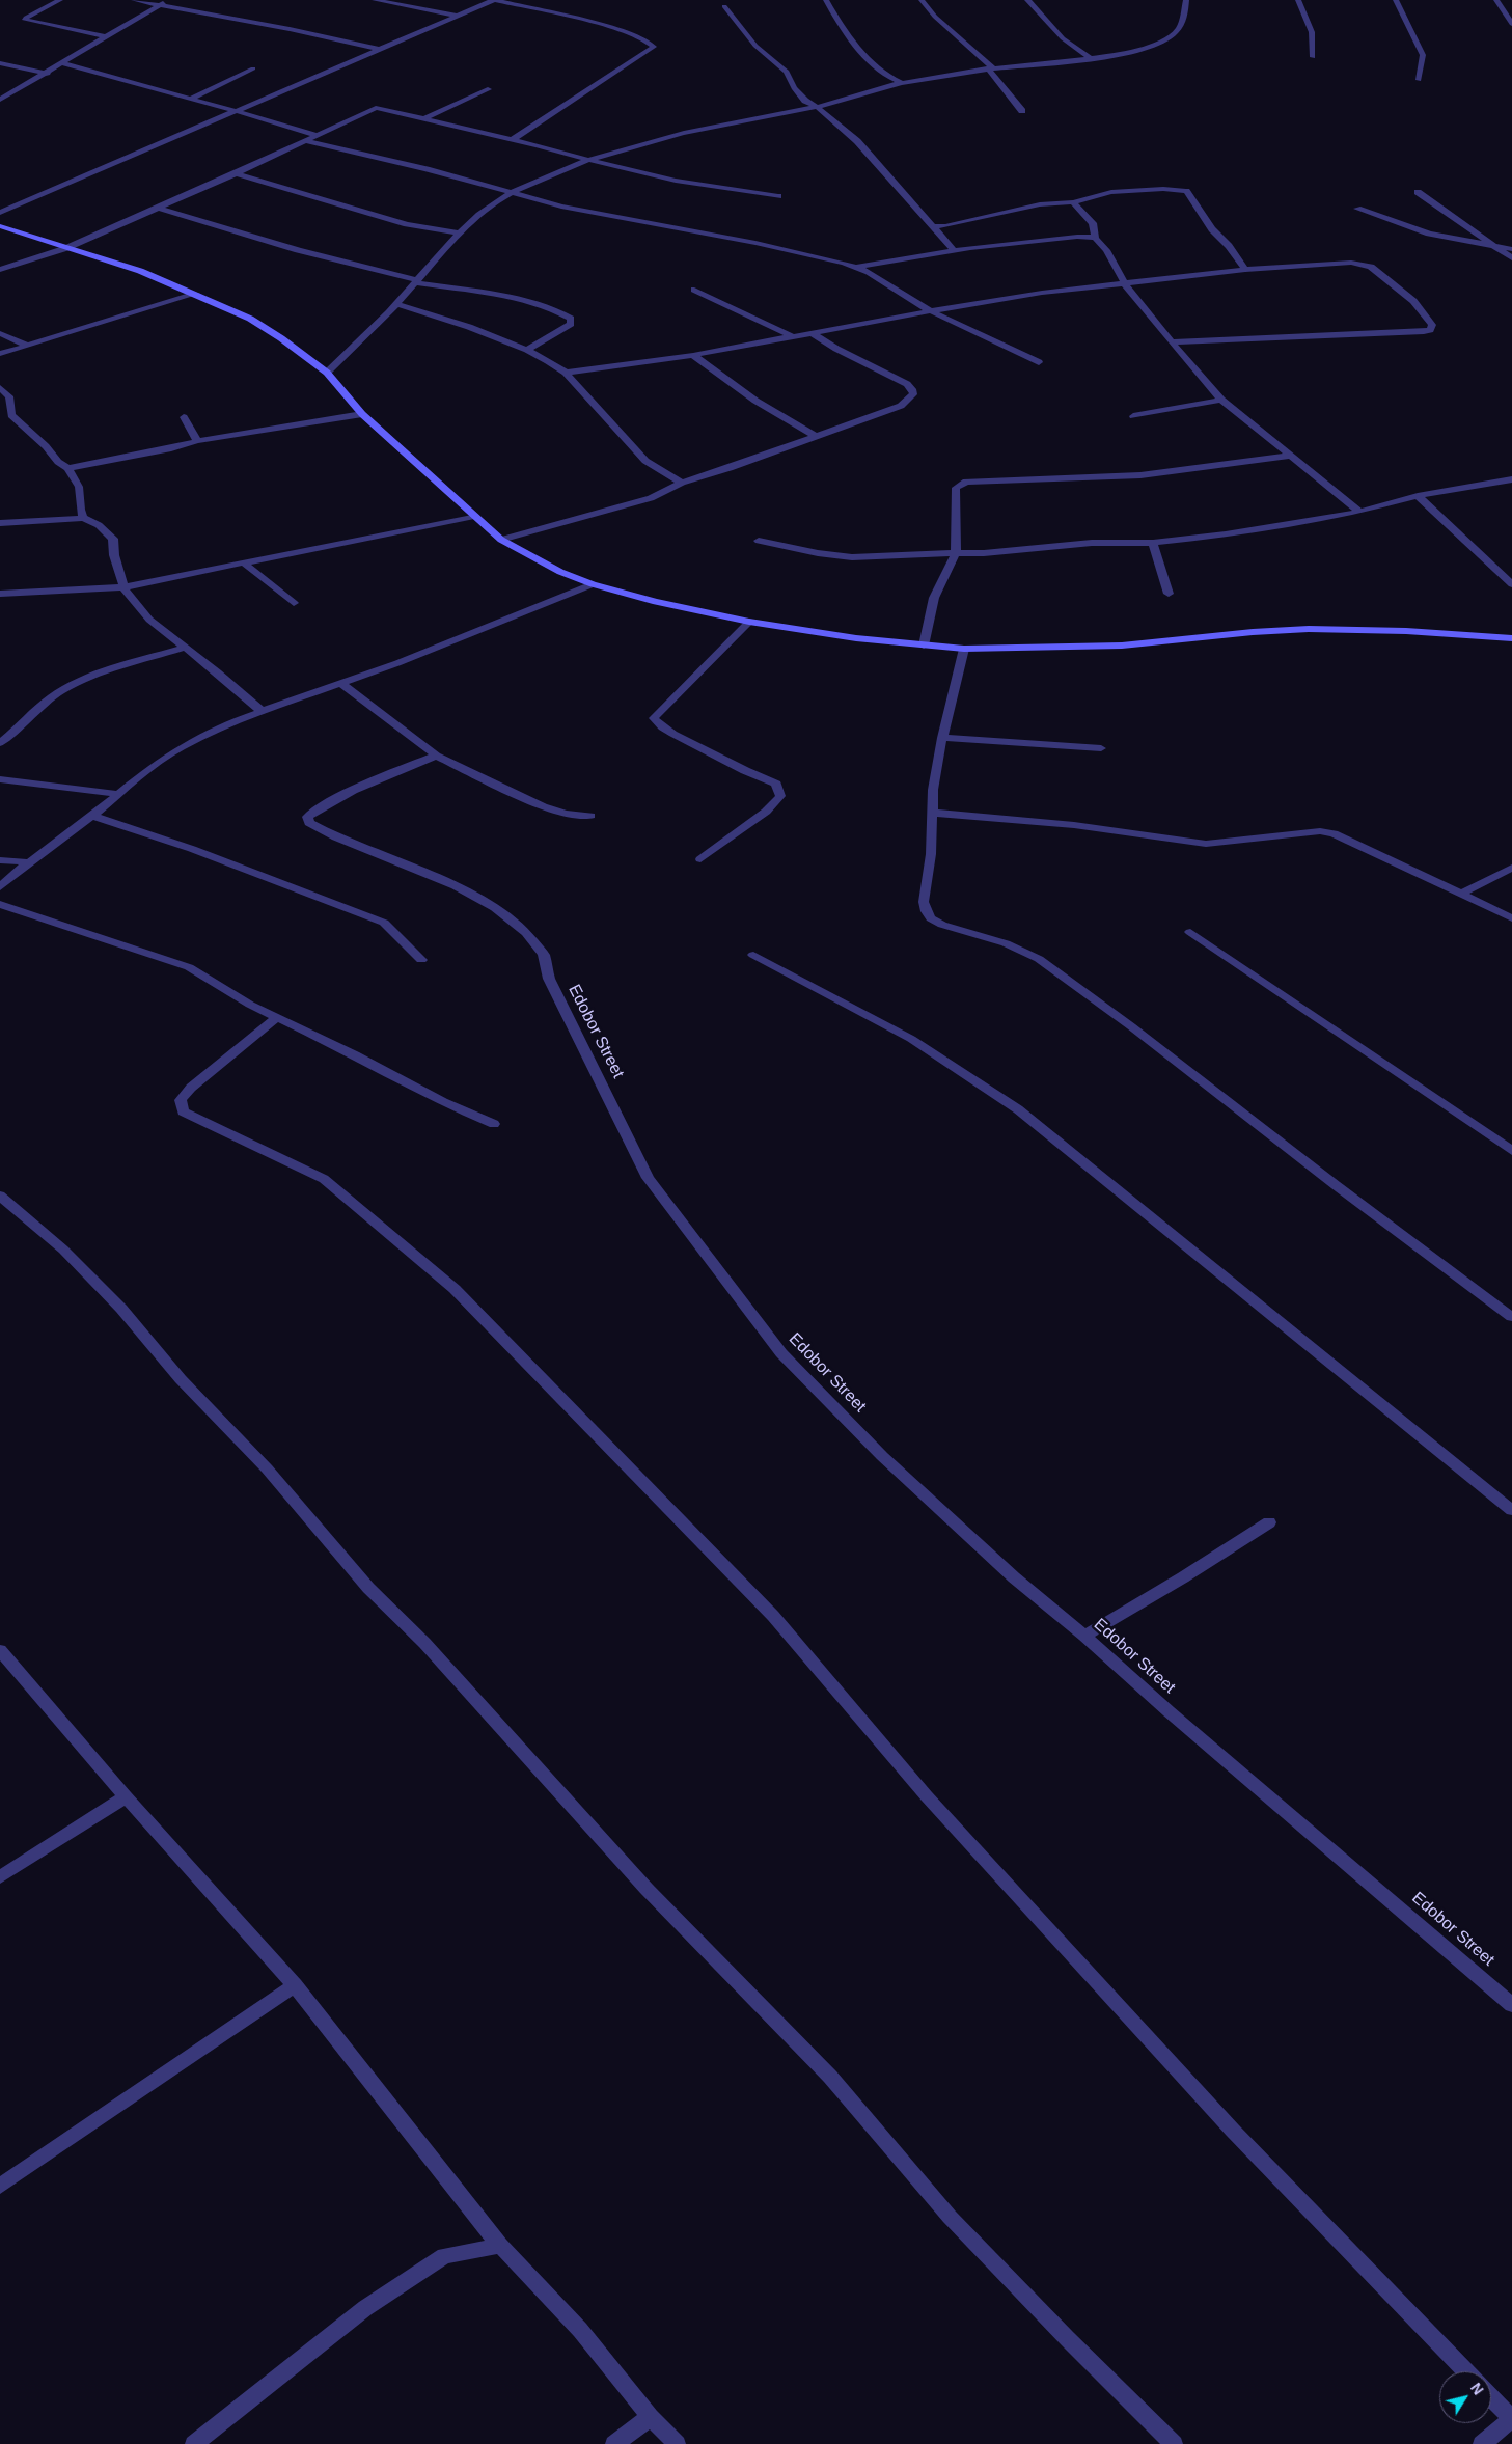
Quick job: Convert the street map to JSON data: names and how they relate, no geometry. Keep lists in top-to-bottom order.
{
  "streets": {
    "street": ["Edobor Street"]
  },
  "north": "top right"
}
